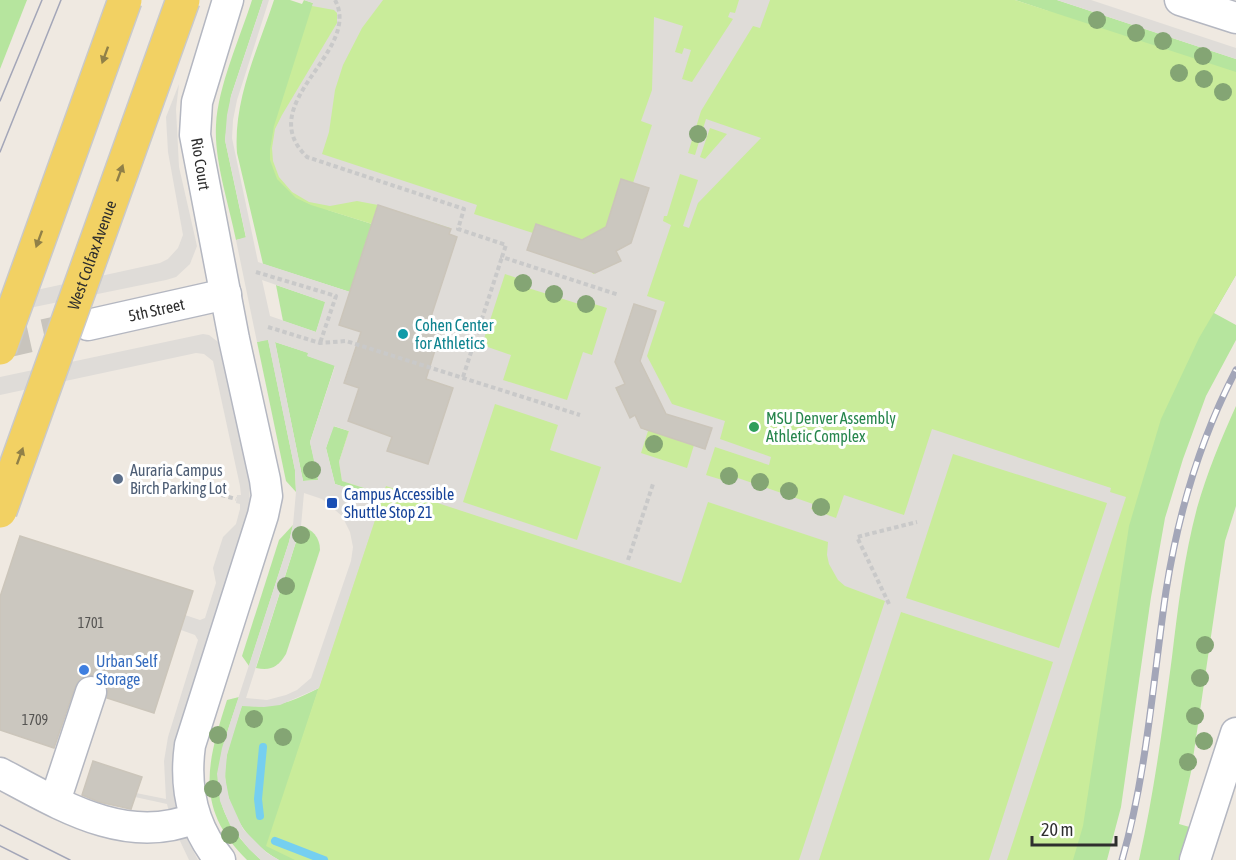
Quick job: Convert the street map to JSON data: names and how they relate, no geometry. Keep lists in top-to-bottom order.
{
  "streets": {
    "main road": ["West Colfax Avenue"],
    "street": ["Rio Court", "5th Street"]
  },
  "crossings": [
    ["Rio Court", "5th Street"]
  ],
  "places": {
    "other": [
      "Cohen Center for Athletics",
      "MSU Denver Assembly Athletic Complex",
      "Auraria Campus Birch Parking Lot",
      "Urban Self Storage"
    ],
    "transit": ["Campus Accessible Shuttle Stop 21"]
  },
  "house_numbers": ["1701", "1709"],
  "scale_bar": "20 m"
}
